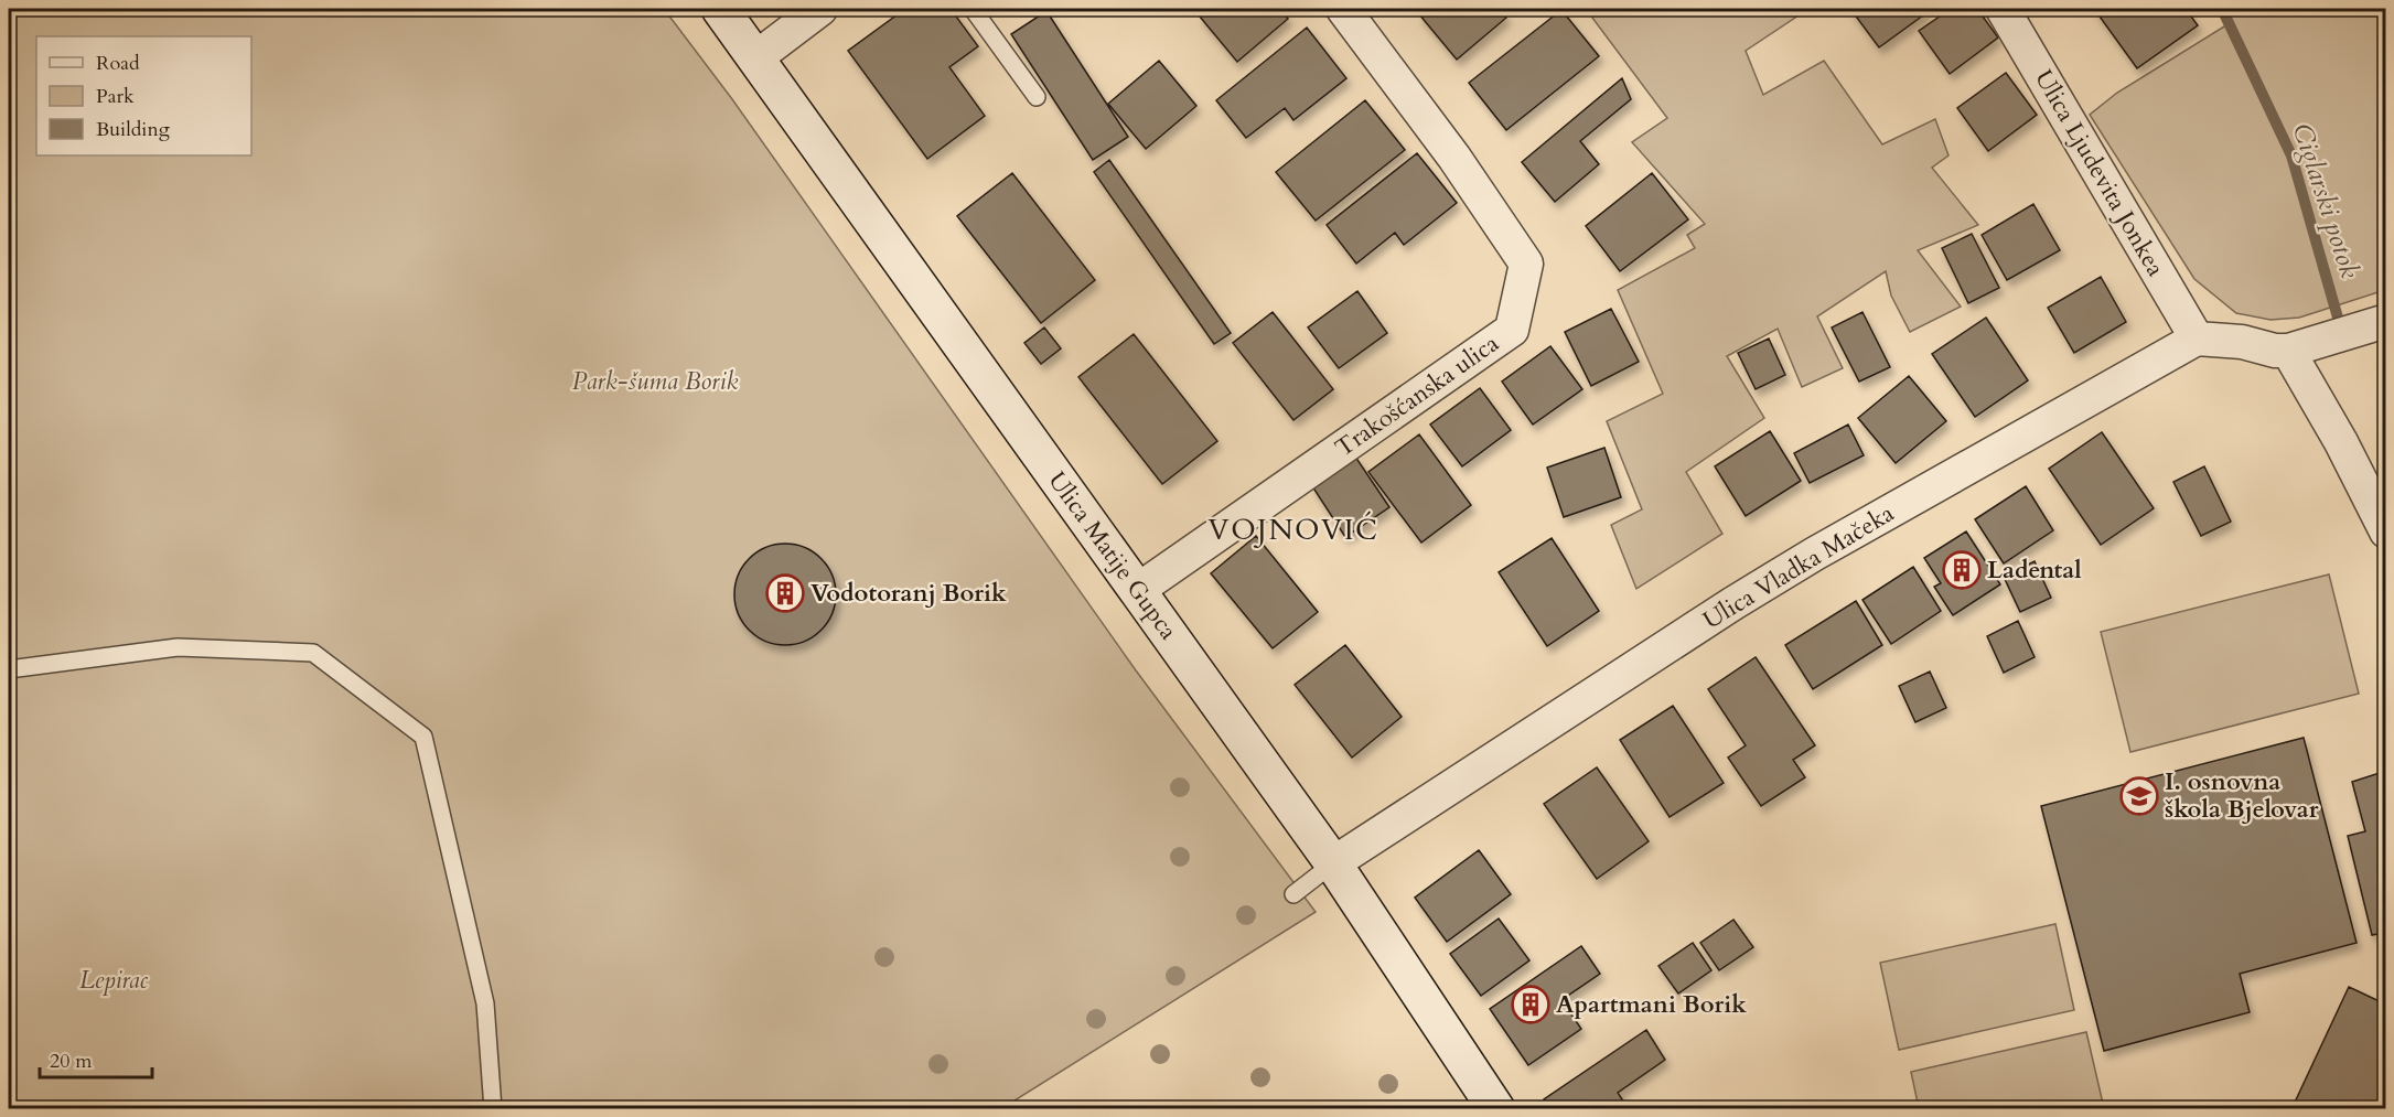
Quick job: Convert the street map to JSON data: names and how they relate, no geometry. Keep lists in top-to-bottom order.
{
  "streets": {
    "street": [
      "Ulica Ljudevita Jonkea",
      "Trakošćanska ulica",
      "Ulica Matije Gupca",
      "Ulica Vladka Mačeka"
    ]
  },
  "crossings": [
    ["Ulica Ljudevita Jonkea", "Ulica Vladka Mačeka"],
    ["Trakošćanska ulica", "Ulica Matije Gupca"],
    ["Ulica Matije Gupca", "Ulica Vladka Mačeka"]
  ],
  "districts": ["VOJNOVIĆ"],
  "water": ["Ciglarski potok"],
  "parks": ["Park-šuma Borik", "Lepirac"],
  "places": {
    "building": ["Ladental", "Vodotoranj Borik", "Apartmani Borik"],
    "school or university": ["I. osnovna škola Bjelovar"]
  },
  "legend": ["Road", "Park", "Building"],
  "scale_bar": "20 m"
}
